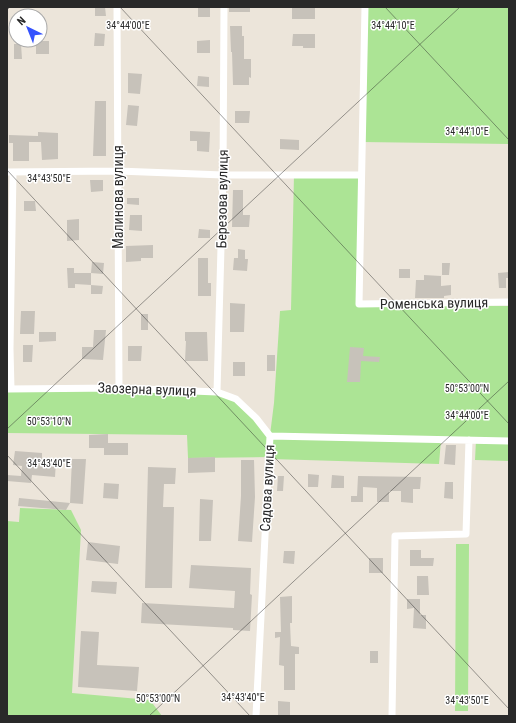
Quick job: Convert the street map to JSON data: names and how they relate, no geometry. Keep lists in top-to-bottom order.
{
  "streets": {
    "street": [
      "Малинова вулиця",
      "Березова вулиця",
      "Роменська вулиця",
      "Заозерна вулиця",
      "Садова вулиця"
    ]
  },
  "crossings": [
    ["Малинова вулиця", "Заозерна вулиця"],
    ["Березова вулиця", "Заозерна вулиця"],
    ["Заозерна вулиця", "Садова вулиця"]
  ],
  "north": "top left",
  "coordinates": [
    "34°44'00\"E",
    "34°44'10\"E",
    "34°43'50\"E",
    "50°53'00\"N",
    "50°53'10\"N",
    "34°43'40\"E"
  ]
}
